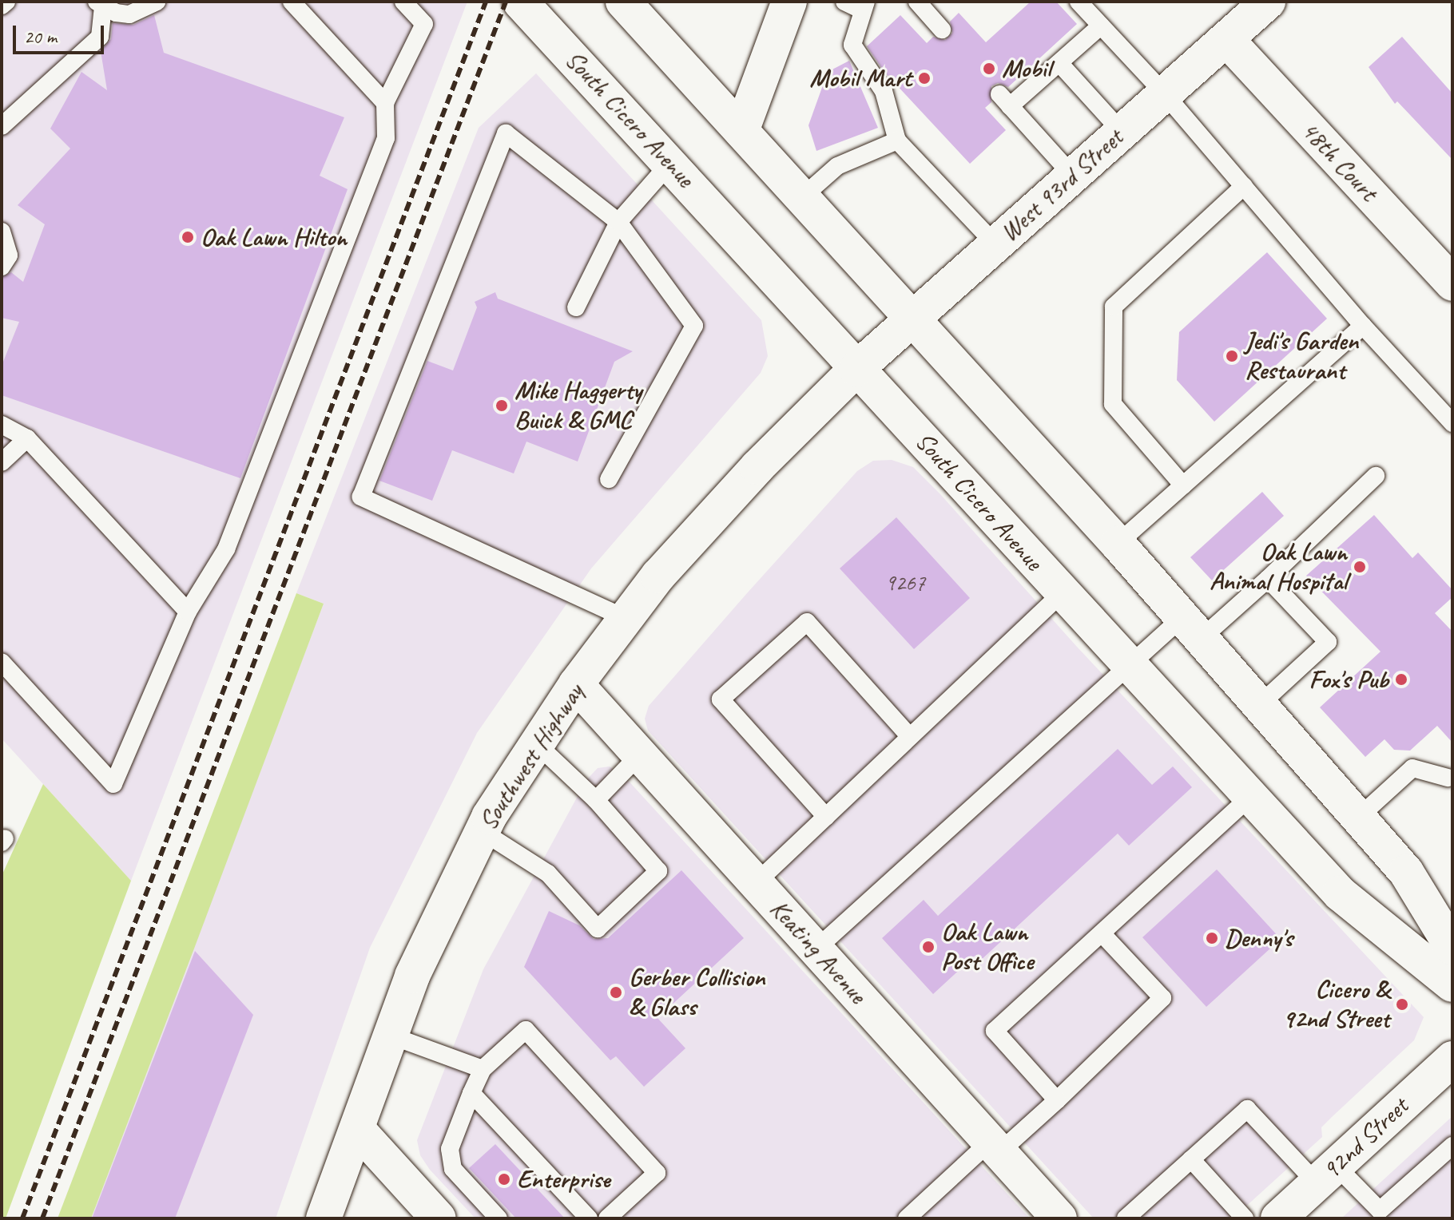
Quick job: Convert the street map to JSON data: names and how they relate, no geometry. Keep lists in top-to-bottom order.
{
  "streets": {
    "main road": [
      "South Cicero Avenue",
      "48th Court",
      "West 93rd Street",
      "Southwest Highway",
      "Keating Avenue",
      "92nd Street"
    ]
  },
  "crossings": [
    ["South Cicero Avenue", "West 93rd Street"],
    ["South Cicero Avenue", "Southwest Highway"],
    ["48th Court", "West 93rd Street"],
    ["West 93rd Street", "Southwest Highway"],
    ["Southwest Highway", "Keating Avenue"]
  ],
  "places": [
    "Mobil",
    "Mobil Mart",
    "Oak Lawn Hilton",
    "Jedi's Garden Restaurant",
    "Mike Haggerty Buick & GMC",
    "Oak Lawn Animal Hospital",
    "Fox's Pub",
    "Denny's",
    "Oak Lawn Post Office",
    "Gerber Collision & Glass",
    "Cicero & 92nd Street",
    "Enterprise"
  ],
  "house_numbers": ["9267"],
  "scale_bar": "20 m"
}
